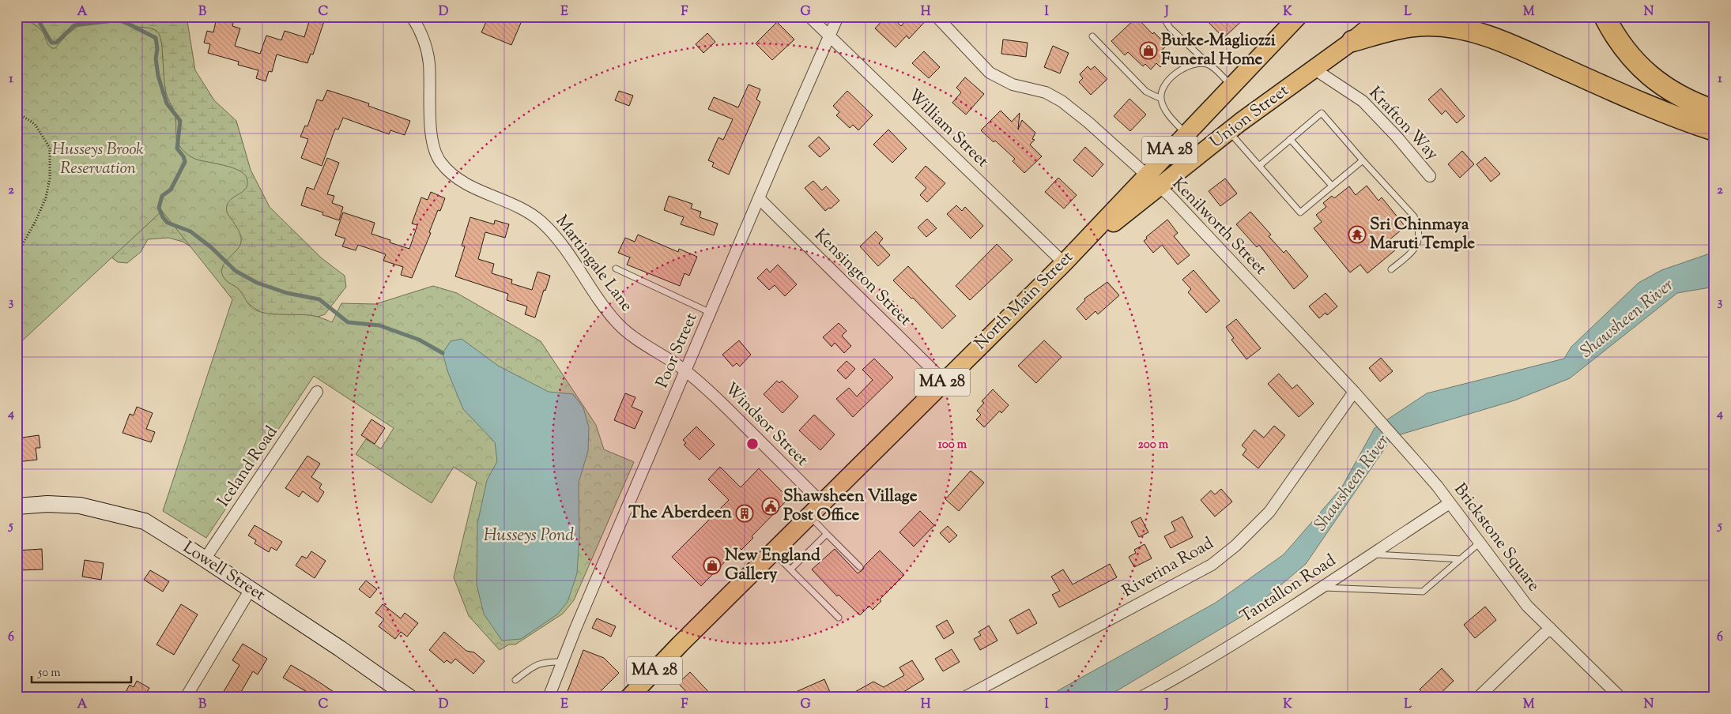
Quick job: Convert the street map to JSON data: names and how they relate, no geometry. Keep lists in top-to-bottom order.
{
  "streets": {
    "main road": [
      "Union Street",
      "MA 28",
      "North Main Street",
      "Lowell Street"
    ],
    "street": [
      "Krafton Way",
      "William Street",
      "Kenilworth Street",
      "Martingale Lane",
      "Kensington Street",
      "Poor Street",
      "Windsor Street",
      "Iceland Road",
      "Brickstone Square",
      "Riverina Road",
      "Tantallon Road"
    ]
  },
  "crossings": [
    ["Union Street", "Krafton Way"],
    ["Union Street", "William Street"],
    ["Union Street", "MA 28"],
    ["Union Street", "Kenilworth Street"],
    ["Union Street", "North Main Street"],
    ["William Street", "North Main Street"],
    ["William Street", "Poor Street"],
    ["MA 28", "Kenilworth Street"],
    ["Kenilworth Street", "Brickstone Square"],
    ["Kenilworth Street", "Riverina Road"],
    ["Martingale Lane", "Poor Street"],
    ["Martingale Lane", "Windsor Street"],
    ["Kensington Street", "North Main Street"],
    ["Kensington Street", "Poor Street"],
    ["North Main Street", "Windsor Street"],
    ["Poor Street", "Windsor Street"],
    ["Iceland Road", "Lowell Street"],
    ["Brickstone Square", "Riverina Road"],
    ["Brickstone Square", "Tantallon Road"]
  ],
  "water": ["Shawsheen River", "Husseys Pond"],
  "parks": ["Husseys Brook Reservation"],
  "places": {
    "shop": ["Burke-Magliozzi Funeral Home", "New England Gallery"],
    "temple": ["Sri Chinmaya Maruti Temple"],
    "public building": ["Shawsheen Village Post Office"],
    "building": ["The Aberdeen"]
  },
  "scale_bar": "50 m",
  "grid": {
    "columns": [
      "A",
      "B",
      "C",
      "D",
      "E",
      "F",
      "G",
      "H",
      "I",
      "J",
      "K",
      "L",
      "M",
      "N"
    ],
    "rows": [
      "1",
      "2",
      "3",
      "4",
      "5",
      "6"
    ]
  },
  "rings": ["100 m", "200 m"]
}
